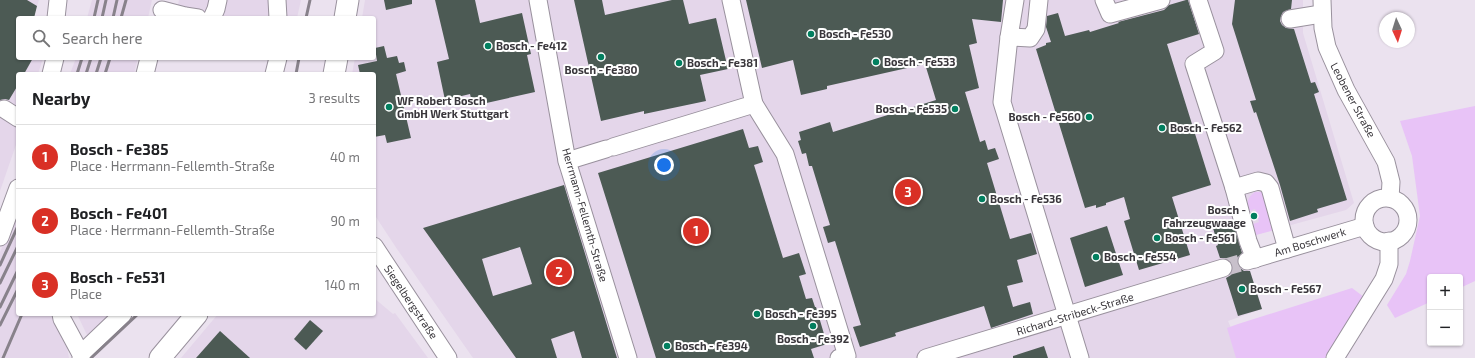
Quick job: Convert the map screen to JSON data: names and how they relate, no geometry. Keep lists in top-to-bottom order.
{
  "streets": {
    "street": [
      "Leobener Straße",
      "Herrmann-Fellemth-Straße",
      "Am Boschwerk",
      "Siegelbergstraße",
      "Richard-Stribeck-Straße"
    ]
  },
  "crossings": [
    ["Leobener Straße", "Am Boschwerk"]
  ],
  "places": [
    "Bosch - Fe530",
    "Bosch - Fe412",
    "Bosch - Fe380",
    "Bosch - Fe533",
    "Bosch - Fe381",
    "WF Robert Bosch GmbH Werk Stuttgart",
    "Bosch - Fe535",
    "Bosch - Fe560",
    "Bosch - Fe562",
    "Bosch - Fe536",
    "Bosch - Fahrzeugwaage",
    "Bosch - Fe561",
    "Bosch - Fe554",
    "Bosch - Fe567",
    "Bosch - Fe395",
    "Bosch - Fe392",
    "Bosch - Fe394"
  ],
  "north": "bottom",
  "page": {
    "search": "Search here",
    "heading": ["Nearby", "3 results"],
    "list": [
      {
        "mark": "1",
        "name": "Bosch - Fe385",
        "note": "Place · Herrmann-Fellemth-Straße",
        "value": "40 m"
      },
      {
        "mark": "2",
        "name": "Bosch - Fe401",
        "note": "Place · Herrmann-Fellemth-Straße",
        "value": "90 m"
      },
      {
        "mark": "3",
        "name": "Bosch - Fe531",
        "note": "Place",
        "value": "140 m"
      }
    ],
    "pins": ["3", "1", "2"],
    "map_buttons": ["+", "−"]
  }
}
